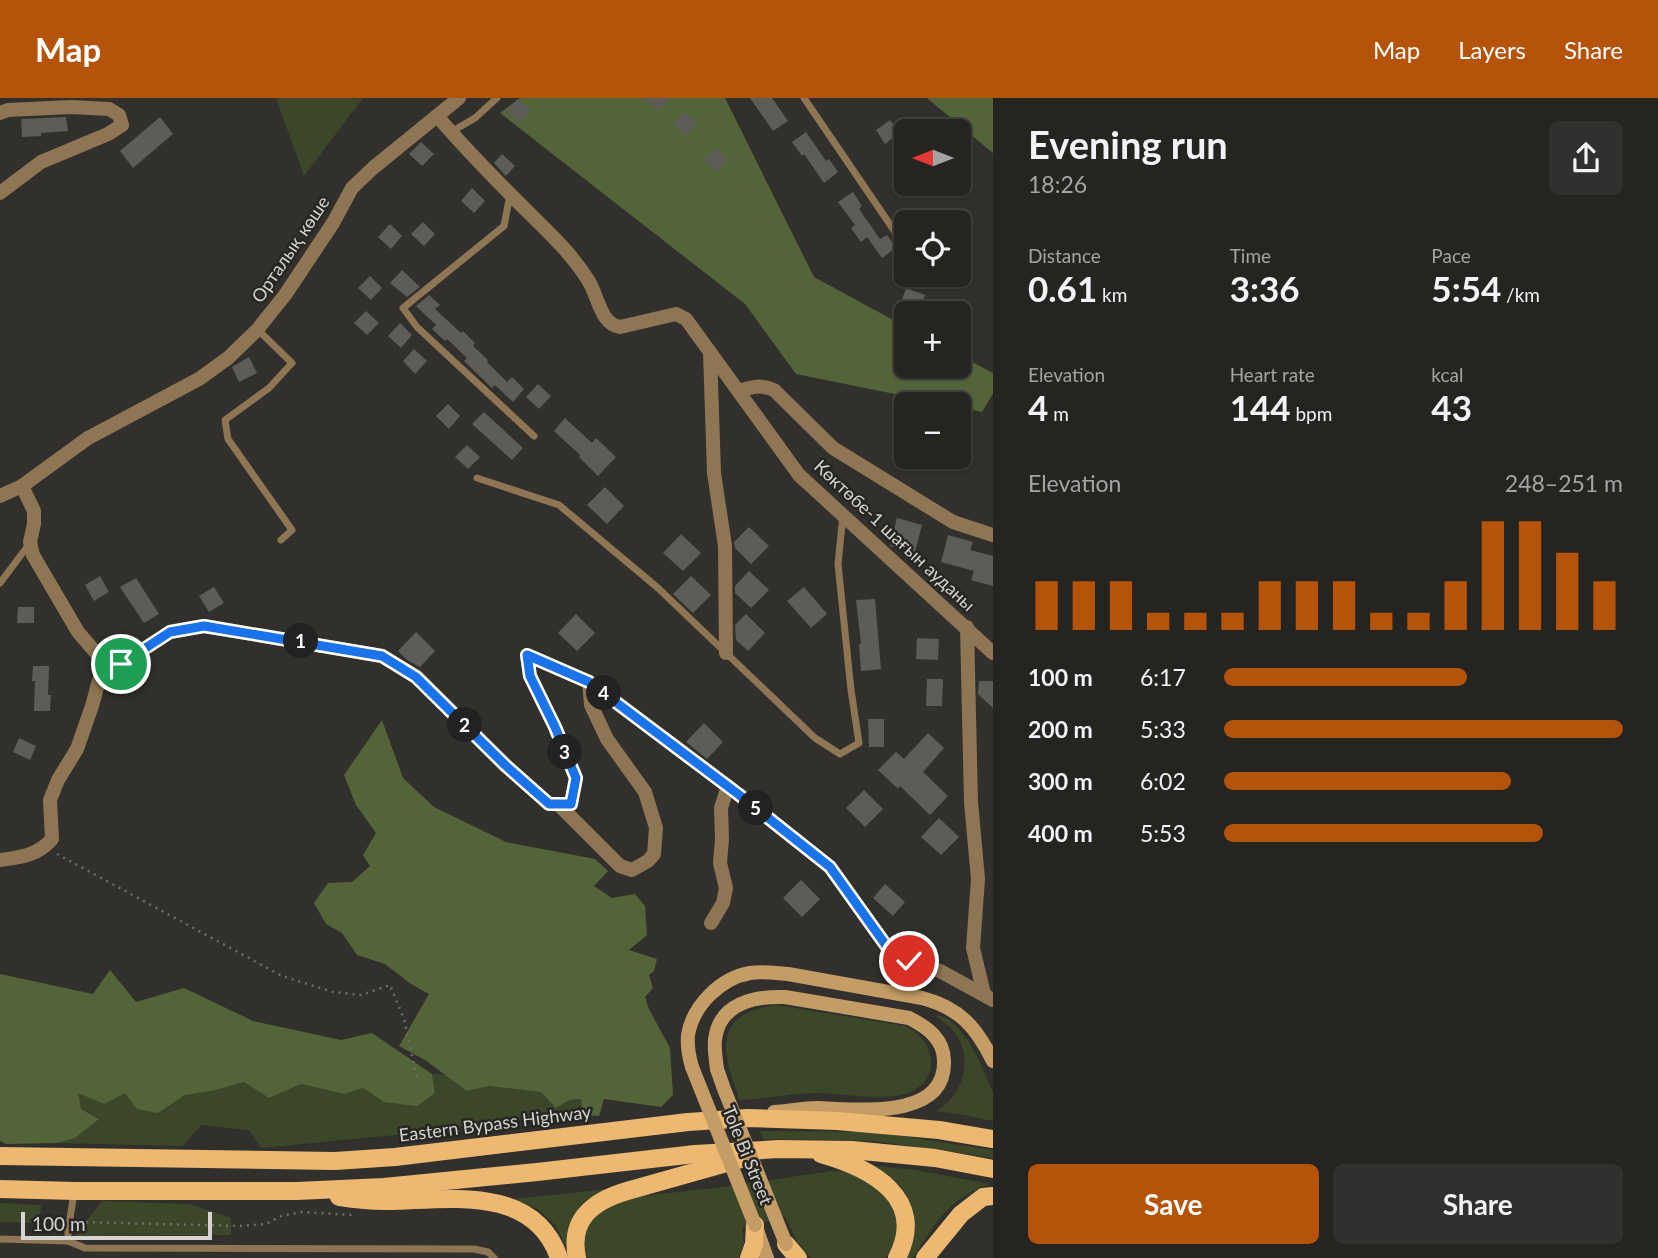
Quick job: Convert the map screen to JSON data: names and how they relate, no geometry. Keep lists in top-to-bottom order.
{
  "streets": {
    "main road": ["Eastern Bypass Highway", "Tole Bi Street"],
    "street": ["Орталық көше", "Көктөбе-1 шағын ауданы"]
  },
  "crossings": [
    ["Орталық көше", "Көктөбе-1 шағын ауданы"],
    ["Eastern Bypass Highway", "Tole Bi Street"]
  ],
  "scale_bar": "100 m",
  "north": "left",
  "page": {
    "header": "Map",
    "nav": ["Map", "Layers", "Share"],
    "heading": ["Evening run", "18:26"],
    "map_buttons": ["+", "−"],
    "stats": [
      ["Distance", "0.61 km"],
      ["Time", "3:36"],
      ["Pace", "5:54 /km"],
      ["Elevation", "4 m"],
      ["Heart rate", "144 bpm"],
      ["kcal", "43"]
    ],
    "chart": ["Elevation", "248–251 m"],
    "pins": [
      "1",
      "4",
      "2",
      "3",
      "5"
    ],
    "list": [
      {
        "name": "100 m",
        "note": "6:17"
      },
      {
        "name": "200 m",
        "note": "5:33"
      },
      {
        "name": "300 m",
        "note": "6:02"
      },
      {
        "name": "400 m",
        "note": "5:53"
      }
    ],
    "buttons": ["Save", "Share"],
    "scale": "100 m"
  }
}
